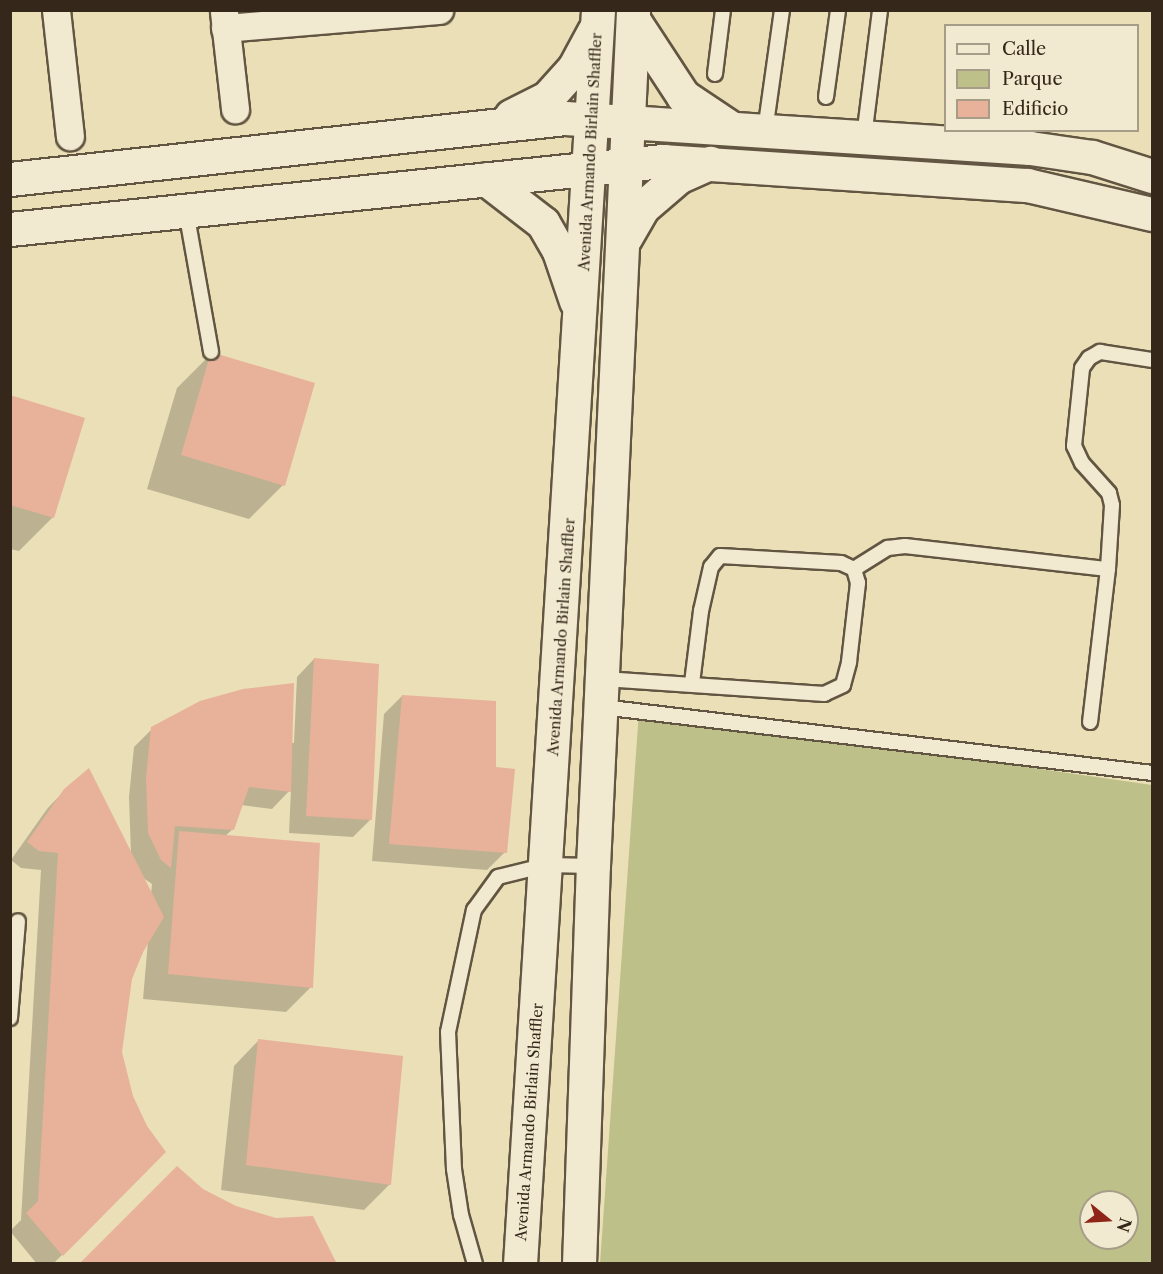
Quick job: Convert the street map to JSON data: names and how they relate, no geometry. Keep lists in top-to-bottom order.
{
  "streets": {
    "street": ["Avenida Armando Birlain Shaffler"]
  },
  "legend": ["Calle", "Parque", "Edificio"],
  "north": "right"
}
